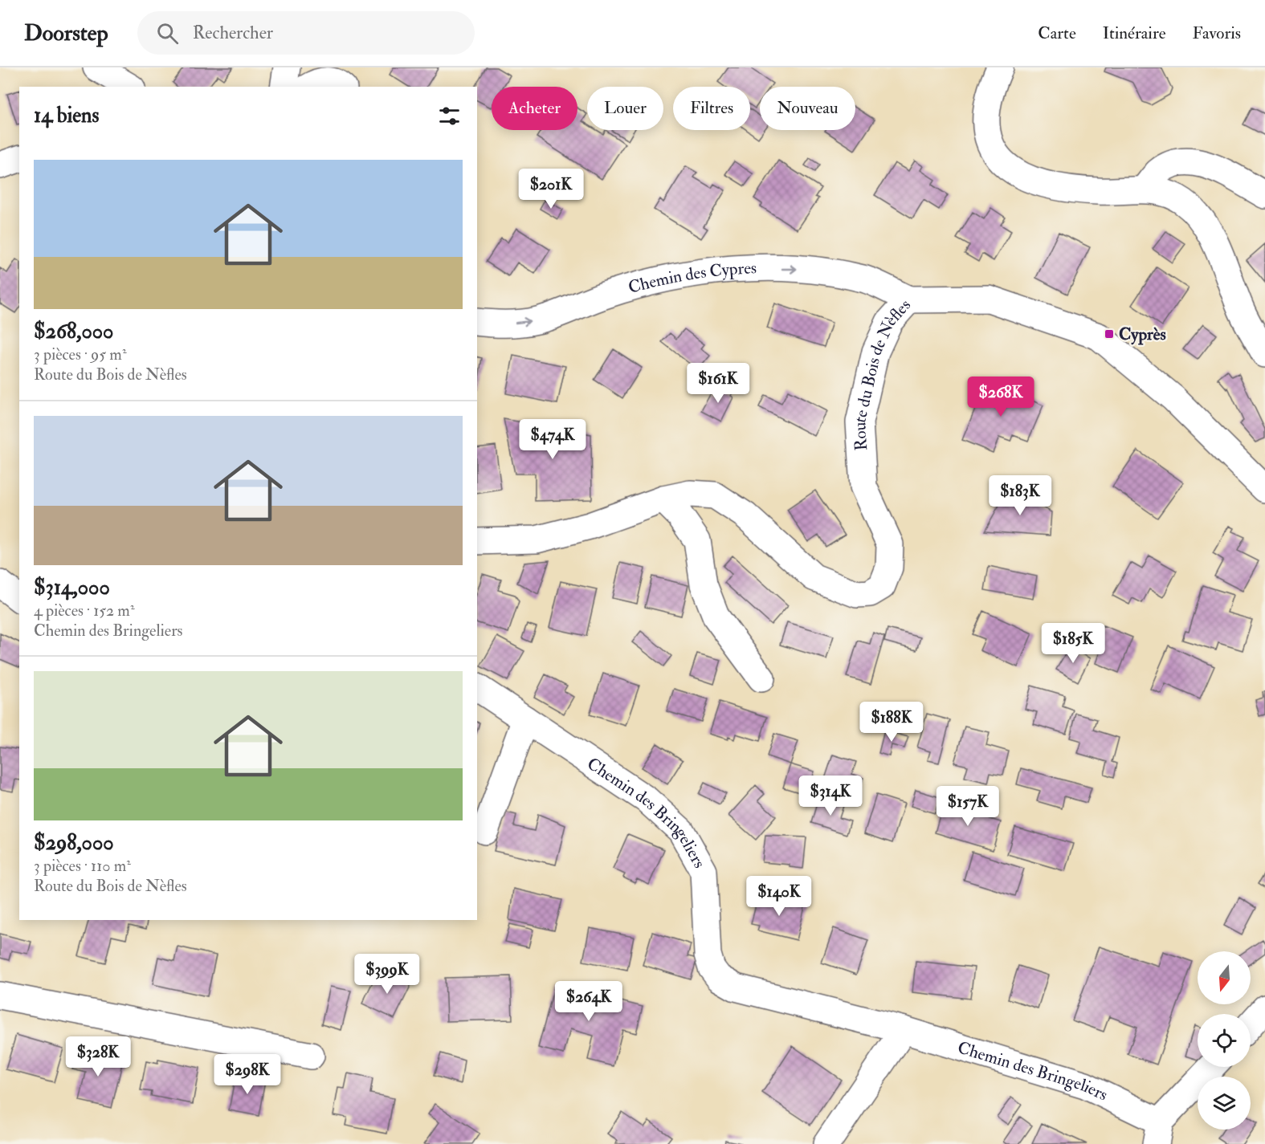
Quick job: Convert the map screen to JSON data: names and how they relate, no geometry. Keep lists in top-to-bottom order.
{
  "streets": {
    "street": ["Chemin des Cypres", "Route du Bois de Nèfles", "Chemin des Bringeliers"]
  },
  "crossings": [
    ["Chemin des Cypres", "Route du Bois de Nèfles"]
  ],
  "one_way": ["Chemin des Cypres"],
  "places": {
    "transit": ["Cyprès"]
  },
  "north": "bottom",
  "page": {
    "header": "Doorstep",
    "search": "Rechercher",
    "nav": ["Carte", "Itinéraire", "Favoris"],
    "chip": [
      "Acheter",
      "Louer",
      "Filtres",
      "Nouveau"
    ],
    "heading": "14 biens",
    "list": [
      {
        "name": "$268,000",
        "note": "3 pièces · 95 m² · Route du Bois de Nèfles"
      },
      {
        "name": "$314,000",
        "note": "4 pièces · 152 m² · Chemin des Bringeliers"
      },
      {
        "name": "$298,000",
        "note": "3 pièces · 110 m² · Route du Bois de Nèfles"
      }
    ],
    "price": [
      "$201K",
      "$161K",
      "$268K",
      "$474K",
      "$183K",
      "$185K",
      "$188K",
      "$314K",
      "$157K",
      "$140K",
      "$399K",
      "$264K",
      "$328K",
      "$298K"
    ]
  }
}
